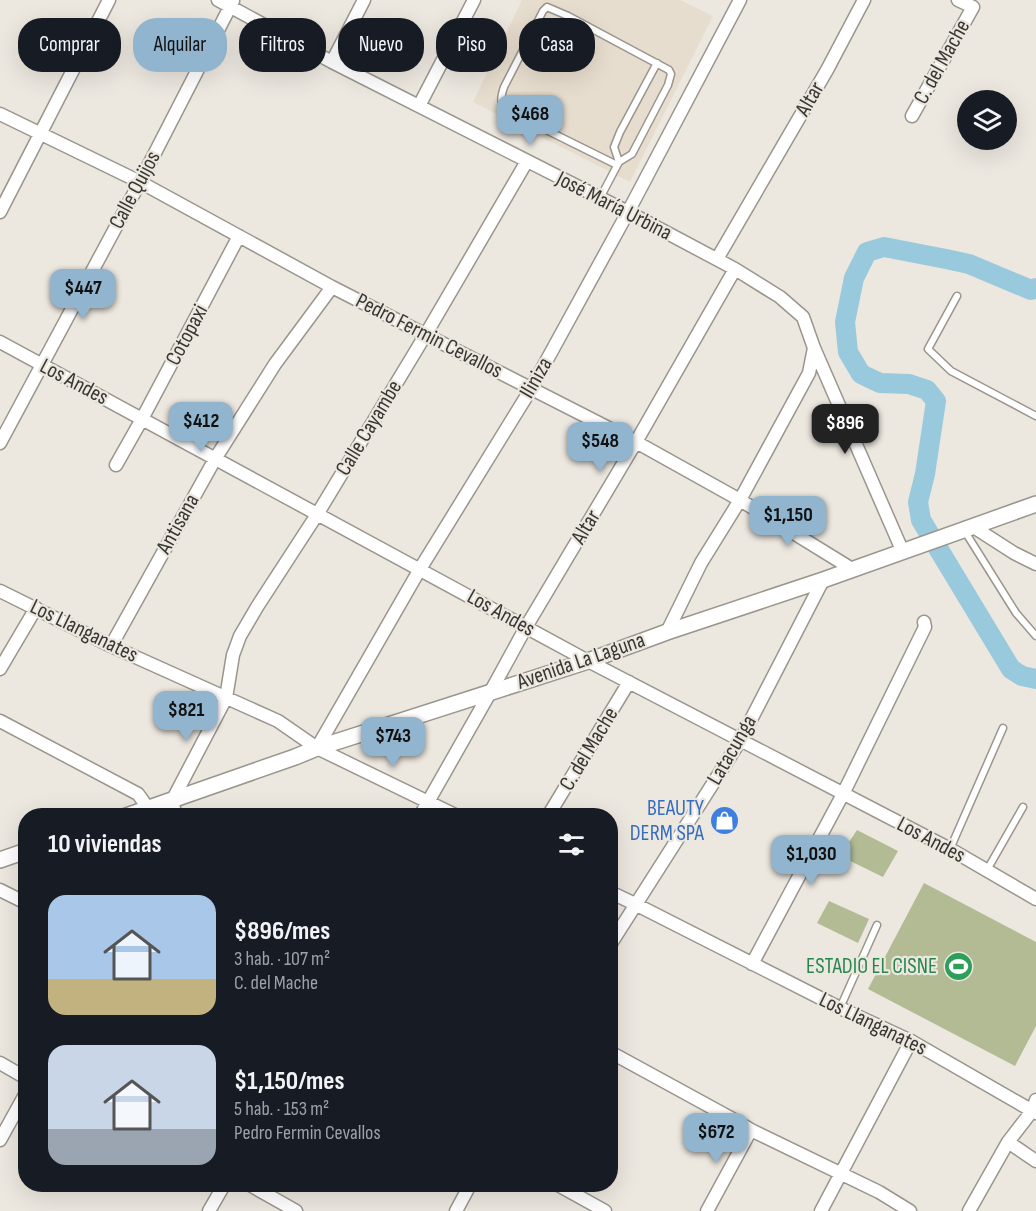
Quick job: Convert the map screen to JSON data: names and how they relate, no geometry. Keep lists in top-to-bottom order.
{
  "streets": {
    "street": [
      "C. del Mache",
      "Altar",
      "Calle Quijos",
      "José María Urbina",
      "Cotopaxi",
      "Pedro Fermin Cevallos",
      "Iliniza",
      "Los Andes",
      "Calle Cayambe",
      "Antisana",
      "Los Llanganates",
      "Avenida La Laguna",
      "Latacunga"
    ]
  },
  "crossings": [
    ["C. del Mache", "Los Andes"],
    ["Altar", "José María Urbina"],
    ["Altar", "Pedro Fermin Cevallos"],
    ["Altar", "Los Andes"],
    ["Altar", "Los Llanganates"],
    ["Altar", "Avenida La Laguna"],
    ["Calle Quijos", "José María Urbina"],
    ["Calle Quijos", "Pedro Fermin Cevallos"],
    ["Calle Quijos", "Los Andes"],
    ["José María Urbina", "Iliniza"],
    ["José María Urbina", "Calle Cayambe"],
    ["Cotopaxi", "Pedro Fermin Cevallos"],
    ["Cotopaxi", "Los Andes"],
    ["Pedro Fermin Cevallos", "Iliniza"],
    ["Pedro Fermin Cevallos", "Calle Cayambe"],
    ["Pedro Fermin Cevallos", "Antisana"],
    ["Pedro Fermin Cevallos", "Avenida La Laguna"],
    ["Iliniza", "Los Andes"],
    ["Iliniza", "Los Llanganates"],
    ["Iliniza", "Avenida La Laguna"],
    ["Los Andes", "Calle Cayambe"],
    ["Los Andes", "Antisana"],
    ["Los Andes", "Avenida La Laguna"],
    ["Los Andes", "Latacunga"],
    ["Calle Cayambe", "Los Llanganates"],
    ["Calle Cayambe", "Avenida La Laguna"],
    ["Antisana", "Los Llanganates"],
    ["Los Llanganates", "Avenida La Laguna"],
    ["Los Llanganates", "Latacunga"],
    ["Avenida La Laguna", "Latacunga"]
  ],
  "places": {
    "shop": ["BEAUTY DERM SPA"],
    "sports": ["ESTADIO EL CISNE"]
  },
  "page": {
    "chip": [
      "Comprar",
      "Alquilar",
      "Filtros",
      "Nuevo",
      "Piso",
      "Casa"
    ],
    "price": [
      "$468",
      "$447",
      "$412",
      "$896",
      "$548",
      "$1,150",
      "$821",
      "$743",
      "$1,030",
      "$672"
    ],
    "heading": "10 viviendas",
    "list": [
      {
        "name": "$896/mes",
        "note": "3 hab. · 107 m² · C. del Mache"
      },
      {
        "name": "$1,150/mes",
        "note": "5 hab. · 153 m² · Pedro Fermin Cevallos"
      }
    ]
  }
}
